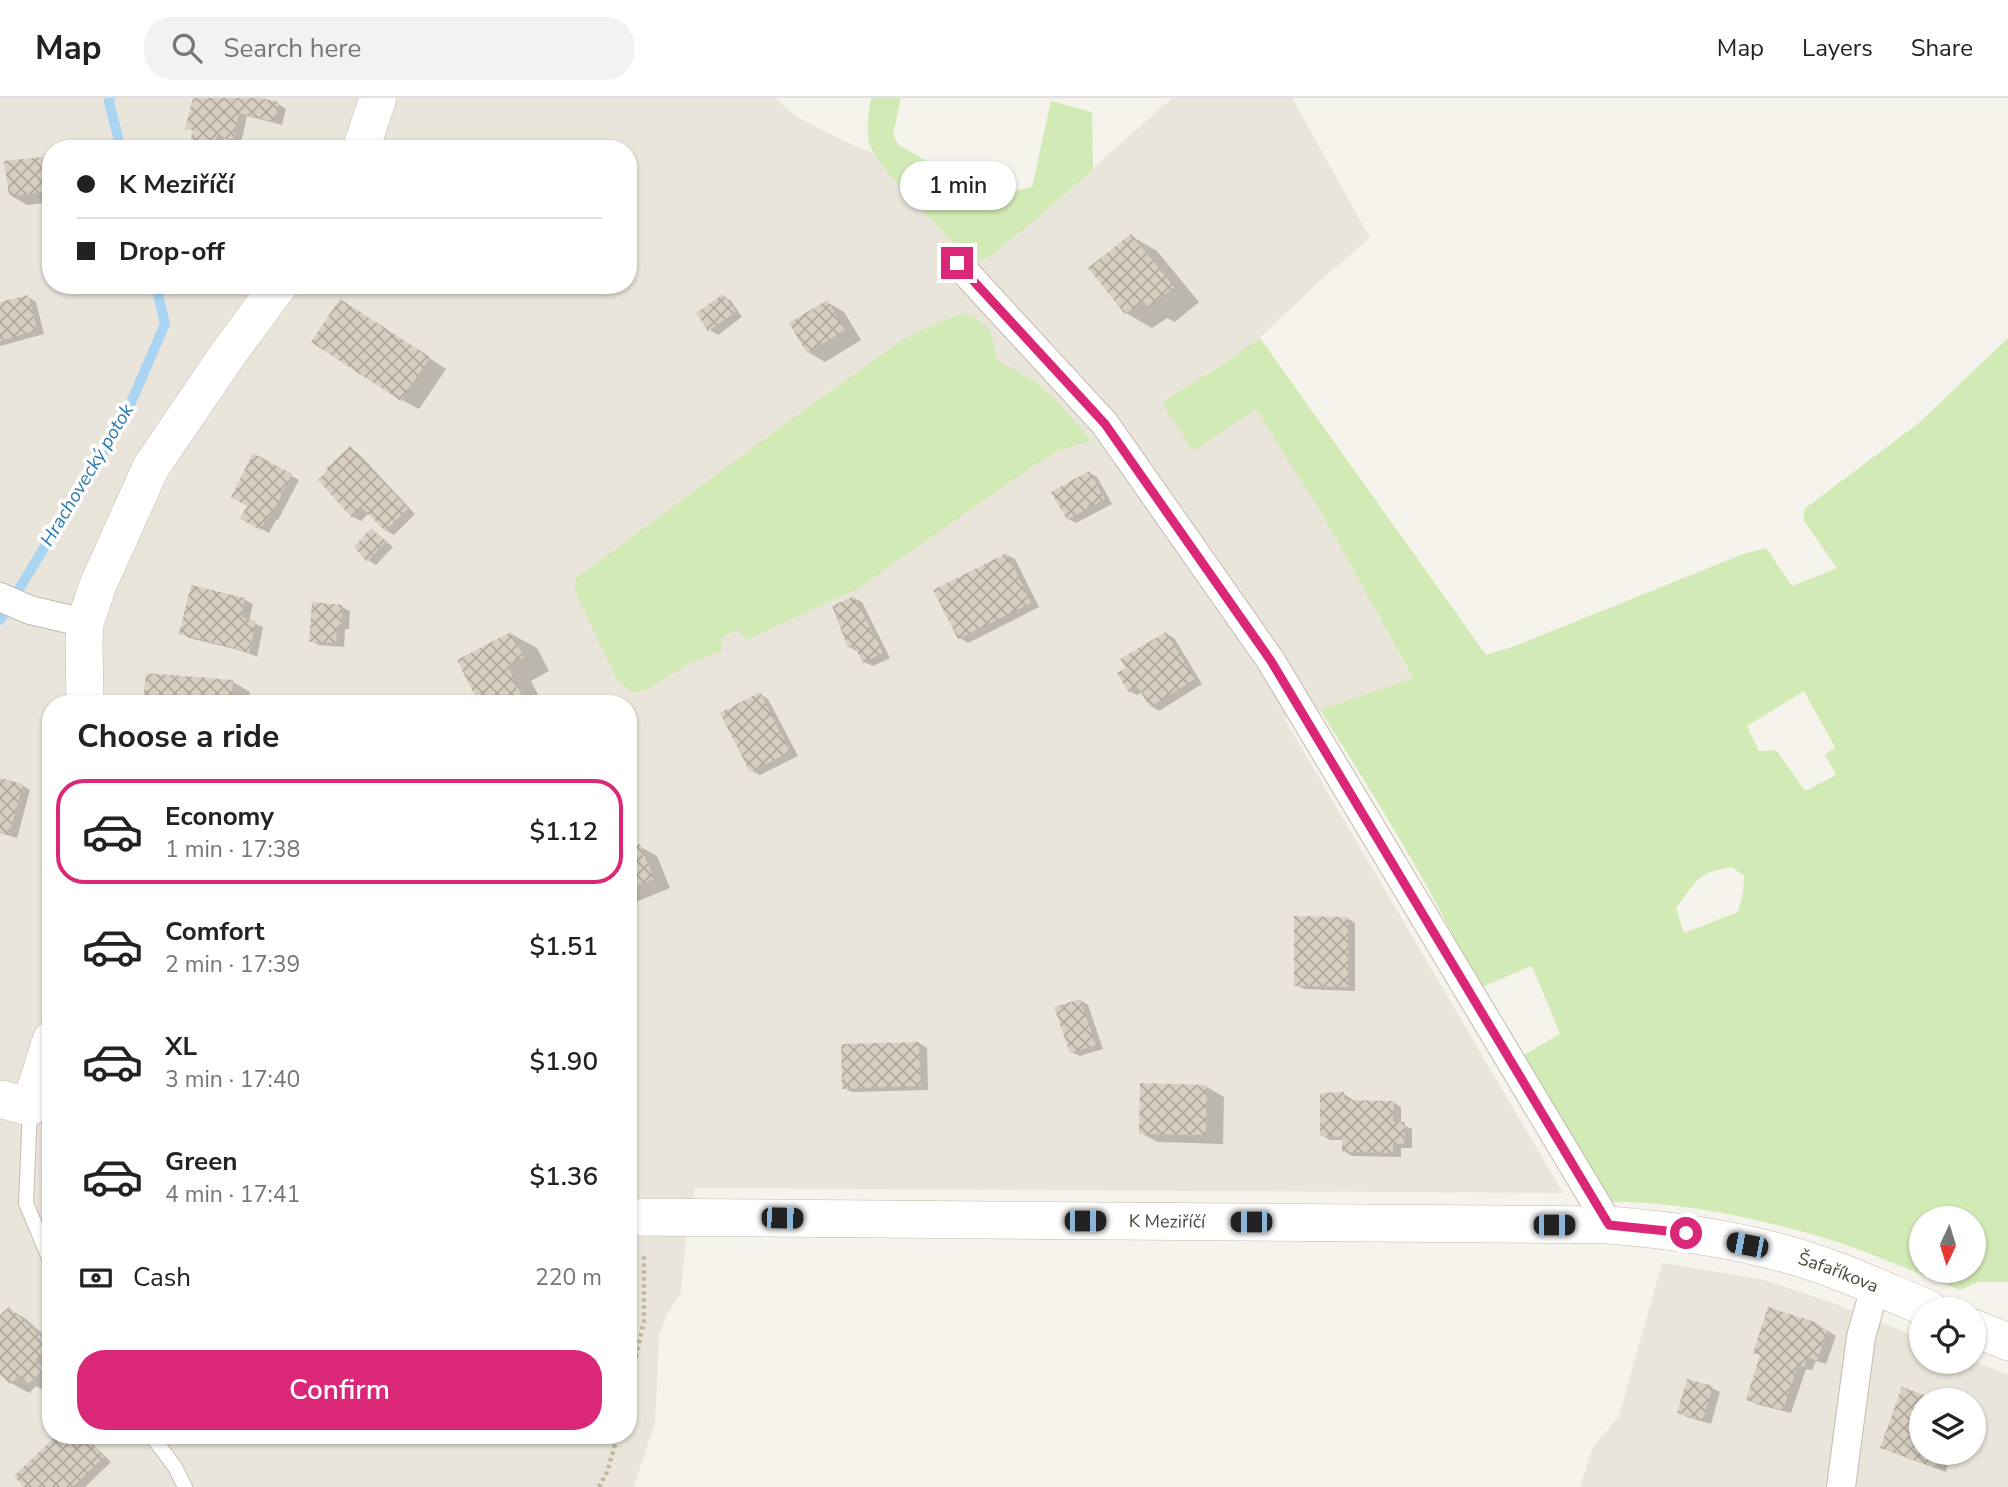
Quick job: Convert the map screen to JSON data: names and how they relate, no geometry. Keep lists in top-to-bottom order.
{
  "streets": {
    "street": ["K Meziříčí", "Šafaříkova"]
  },
  "crossings": [
    ["K Meziříčí", "Šafaříkova"]
  ],
  "water": ["Hrachovecký potok"],
  "north": "bottom",
  "page": {
    "header": "Map",
    "search": "Search here",
    "nav": ["Map", "Layers", "Share"],
    "banner": ["K Meziříčí", "Drop-off"],
    "bubble": "1 min",
    "heading": "Choose a ride",
    "list": [
      {
        "name": "Economy",
        "note": "1 min · 17:38",
        "value": "$1.12"
      },
      {
        "name": "Comfort",
        "note": "2 min · 17:39",
        "value": "$1.51"
      },
      {
        "name": "XL",
        "note": "3 min · 17:40",
        "value": "$1.90"
      },
      {
        "name": "Green",
        "note": "4 min · 17:41",
        "value": "$1.36"
      }
    ],
    "pay": ["Cash", "220 m"],
    "buttons": "Confirm"
  }
}
